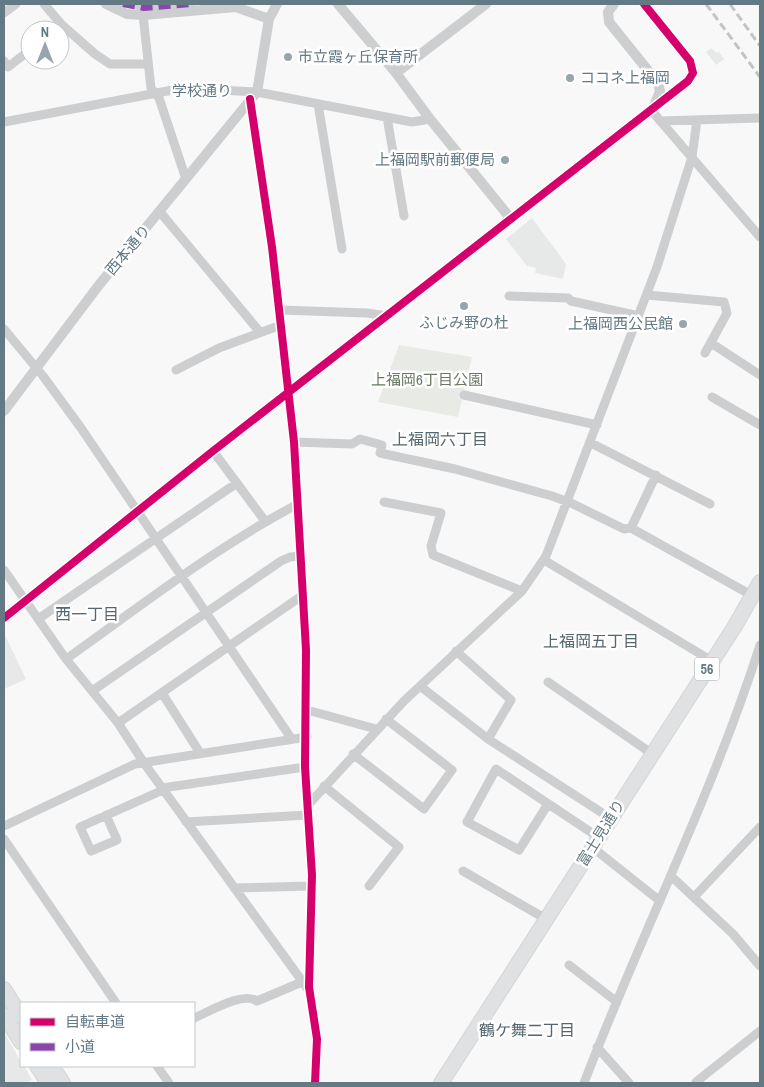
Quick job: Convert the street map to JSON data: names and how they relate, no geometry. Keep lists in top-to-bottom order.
{
  "streets": {
    "main road": ["56", "富士見通り"],
    "street": ["学校通り", "西本通り"]
  },
  "crossings": [
    ["学校通り", "西本通り"]
  ],
  "districts": [
    "上福岡六丁目",
    "西一丁目",
    "上福岡五丁目",
    "鶴ケ舞二丁目"
  ],
  "parks": ["上福岡6丁目公園"],
  "places": [
    "市立霞ヶ丘保育所",
    "ココネ上福岡",
    "上福岡駅前郵便局",
    "ふじみ野の杜",
    "上福岡西公民館"
  ],
  "legend": ["自転車道", "小道"],
  "north": "top"
}
